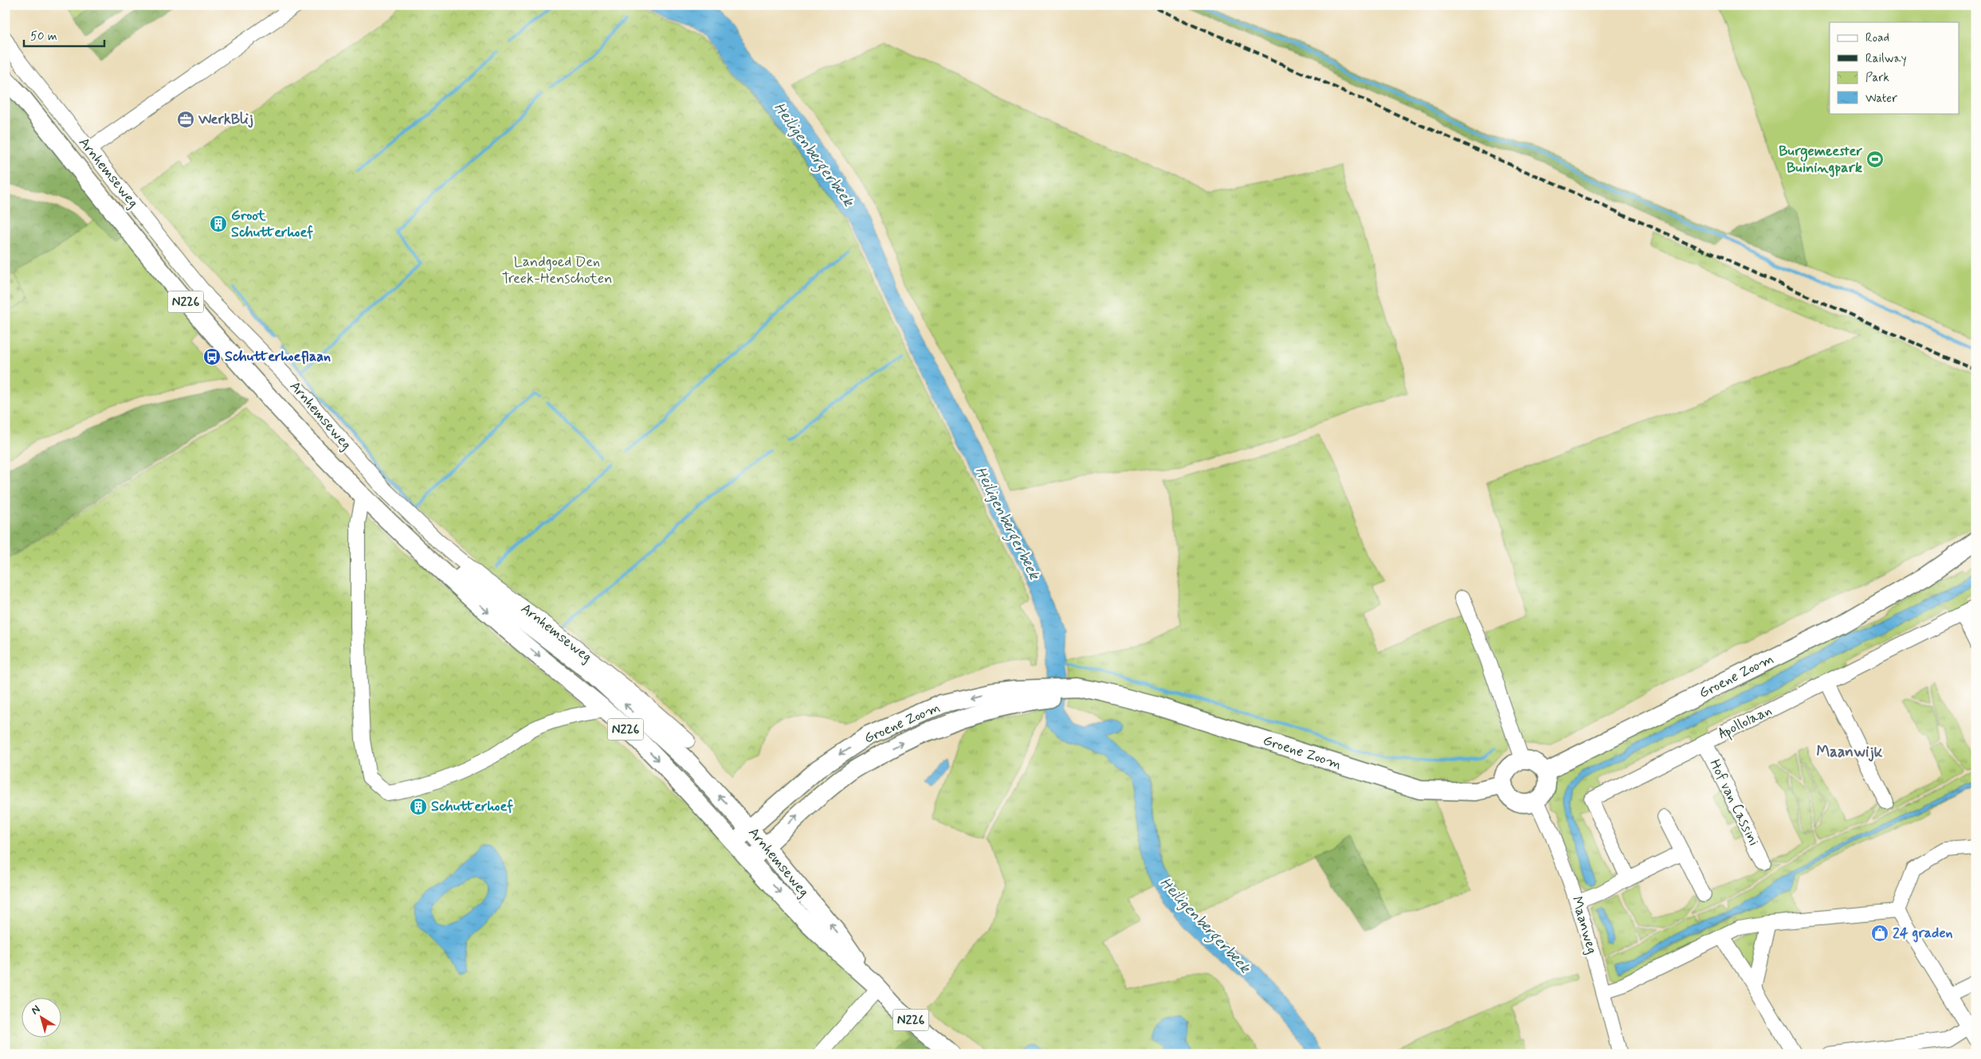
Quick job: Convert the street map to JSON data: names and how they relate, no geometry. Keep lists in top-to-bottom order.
{
  "streets": {
    "main road": ["Arnhemseweg", "N226", "Groene Zoom"],
    "street": ["Apollolaan", "Hof van Cassini", "Maanweg"]
  },
  "crossings": [
    ["Arnhemseweg", "Groene Zoom"],
    ["Groene Zoom", "Maanweg"],
    ["Apollolaan", "Hof van Cassini"]
  ],
  "districts": ["Maanwijk"],
  "water": ["Heiligenbergerbeek"],
  "parks": ["Landgoed Den Treek-Henschoten"],
  "places": {
    "office": ["WerkBlij"],
    "sports": ["Burgemeester Buiningpark"],
    "building": ["Groot Schutterhoef", "Schutterhoef"],
    "bus stop": ["Schutterhoeflaan"],
    "shop": ["24 graden"]
  },
  "legend": [
    "Road",
    "Railway",
    "Park",
    "Water"
  ],
  "scale_bar": "50 m",
  "north": "top left"
}
